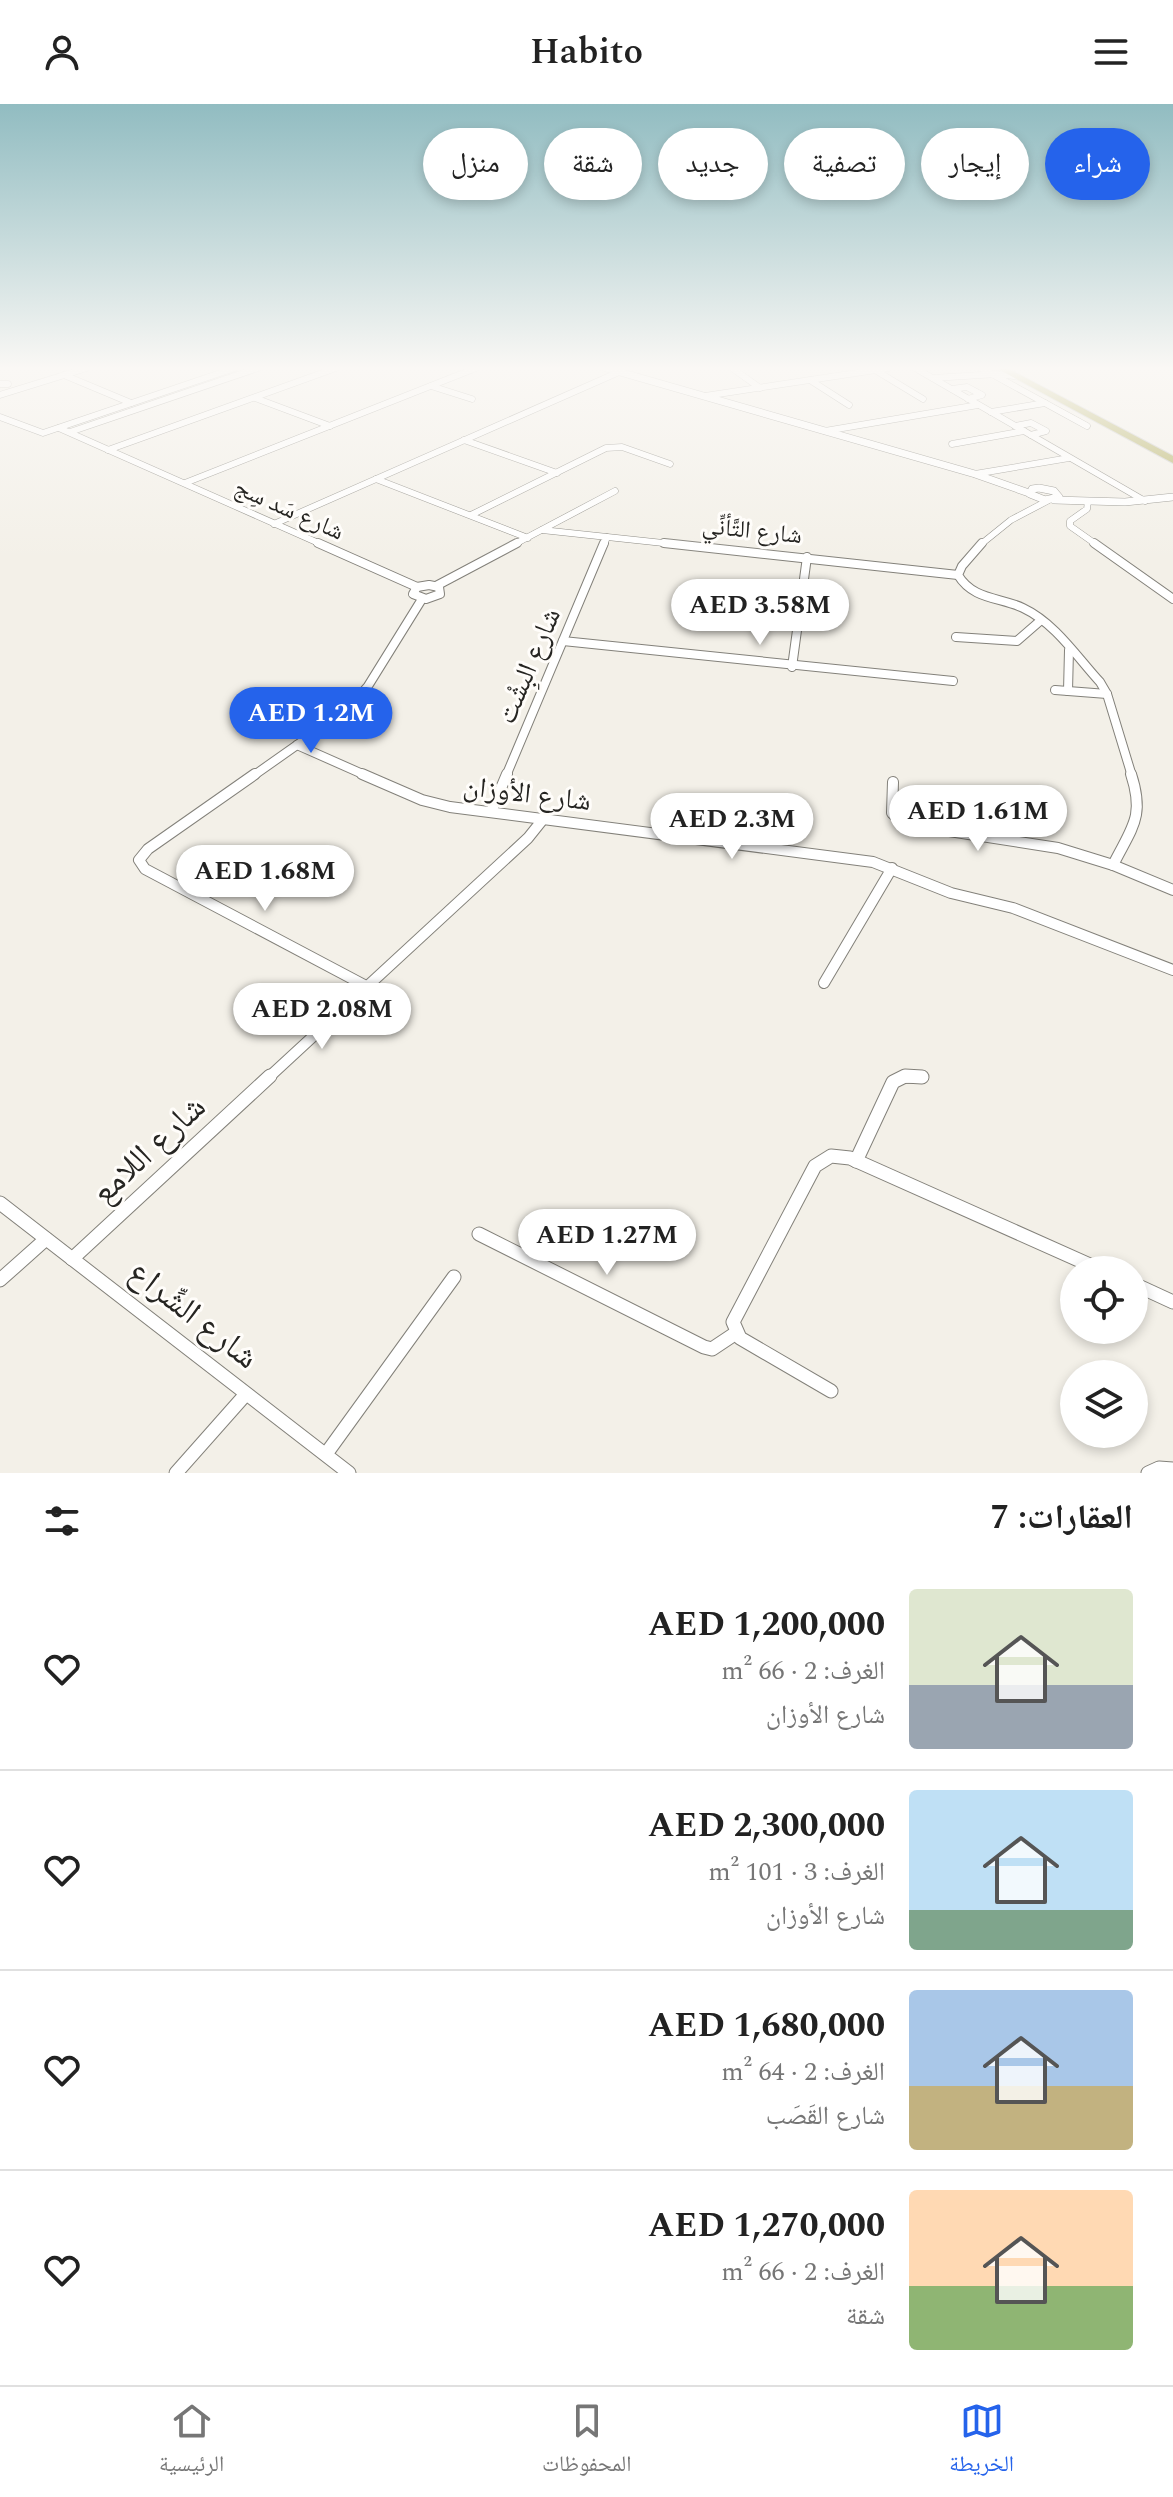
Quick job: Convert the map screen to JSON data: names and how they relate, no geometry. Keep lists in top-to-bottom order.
{
  "streets": {
    "street": [
      "شارع سَد سِج",
      "شارع التَّأنِّي",
      "شارع البِشْت",
      "شارع الأوزان",
      "شارع اللامع",
      "شارع الشِّراع"
    ]
  },
  "crossings": [
    ["شارع التَّأنِّي", "شارع البِشْت"],
    ["شارع البِشْت", "شارع الأوزان"],
    ["شارع الأوزان", "شارع اللامع"],
    ["شارع اللامع", "شارع الشِّراع"]
  ],
  "page": {
    "header": "Habito",
    "chip": [
      "شراء",
      "إيجار",
      "تصفية",
      "جديد",
      "شقة",
      "منزل"
    ],
    "price": [
      "AED 3.58M",
      "AED 1.2M",
      "AED 1.61M",
      "AED 2.3M",
      "AED 1.68M",
      "AED 2.08M",
      "AED 1.27M"
    ],
    "heading": "العقارات: 7",
    "list": [
      {
        "name": "AED 1,200,000",
        "note": "الغرف: 2 · 66 m² · شارع الأوزان"
      },
      {
        "name": "AED 2,300,000",
        "note": "الغرف: 3 · 101 m² · شارع الأوزان"
      },
      {
        "name": "AED 1,680,000",
        "note": "الغرف: 2 · 64 m² · شارع القَصَب"
      },
      {
        "name": "AED 1,270,000",
        "note": "الغرف: 2 · 66 m² · شقة"
      }
    ],
    "tabs": ["الخريطة", "المحفوظات", "الرئيسية"]
  }
}
